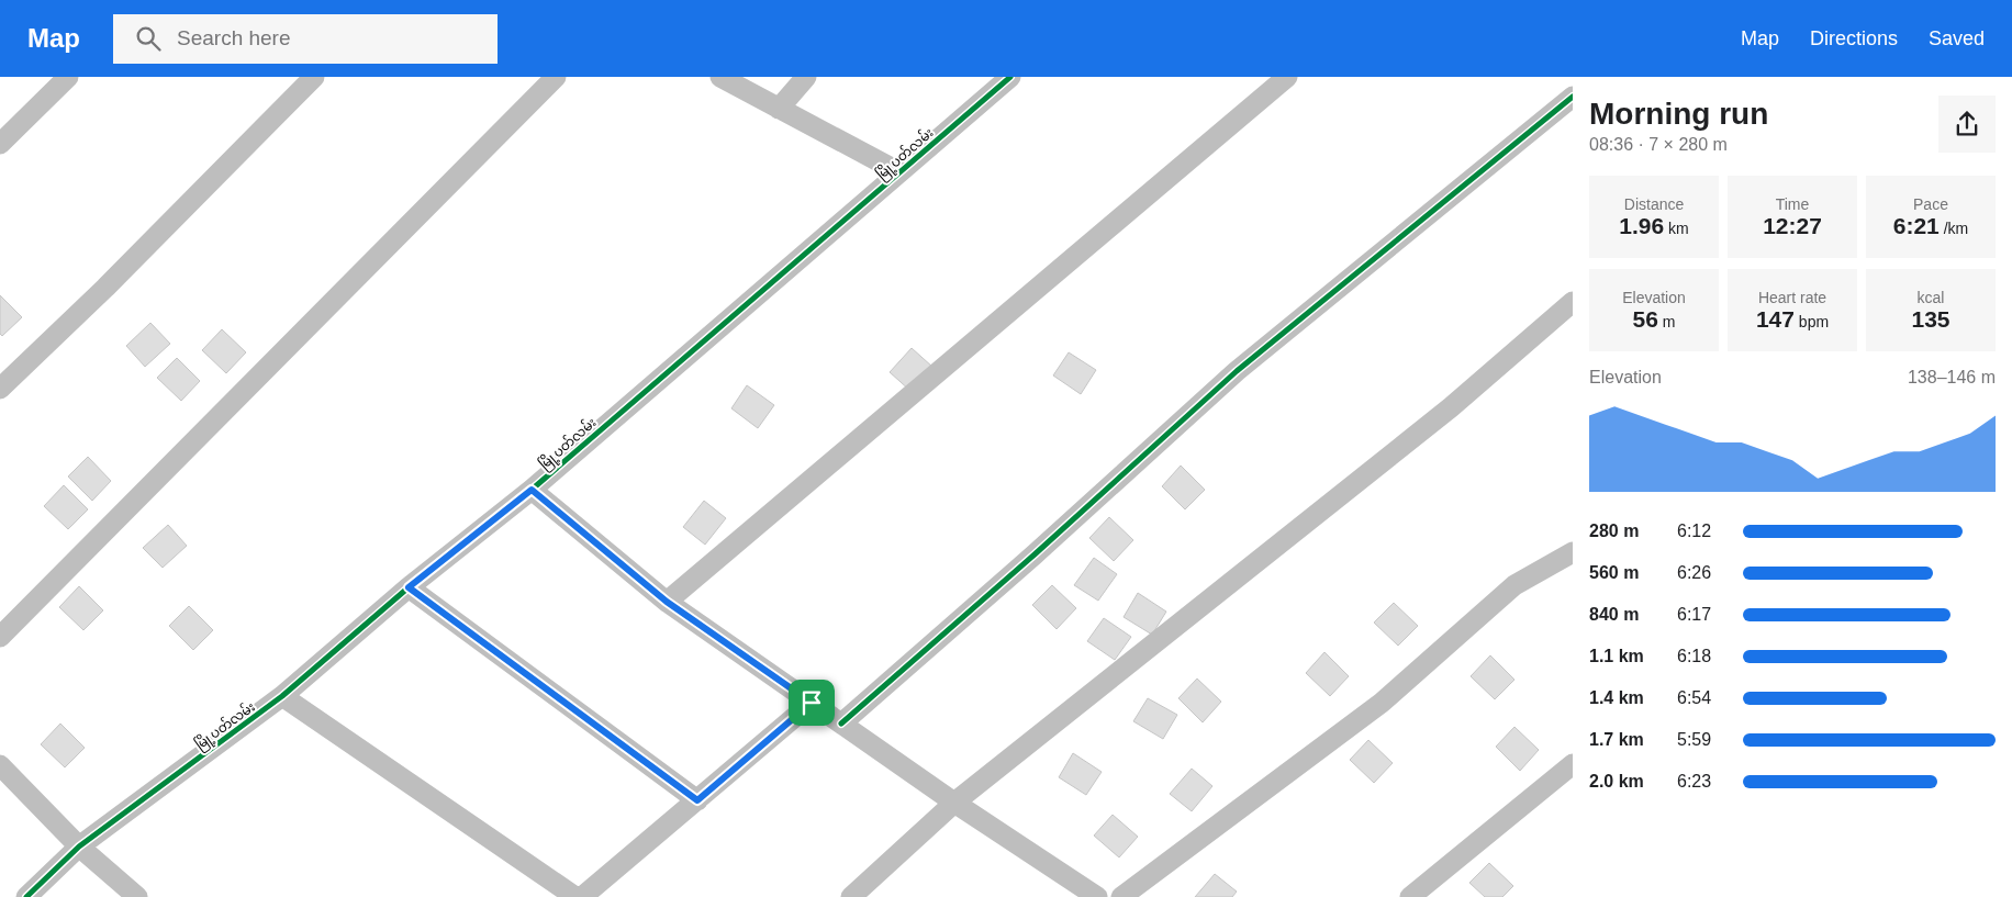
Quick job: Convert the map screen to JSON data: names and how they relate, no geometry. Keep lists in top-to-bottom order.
{
  "streets": {
    "street": ["မြို့ပတ်လမ်း"]
  },
  "page": {
    "header": "Map",
    "search": "Search here",
    "nav": ["Map", "Directions", "Saved"],
    "heading": ["Morning run", "08:36 · 7 × 280 m"],
    "stats": [
      ["Distance", "1.96 km"],
      ["Time", "12:27"],
      ["Pace", "6:21 /km"],
      ["Elevation", "56 m"],
      ["Heart rate", "147 bpm"],
      ["kcal", "135"]
    ],
    "chart": ["Elevation", "138–146 m"],
    "list": [
      {
        "name": "280 m",
        "note": "6:12"
      },
      {
        "name": "560 m",
        "note": "6:26"
      },
      {
        "name": "840 m",
        "note": "6:17"
      },
      {
        "name": "1.1 km",
        "note": "6:18"
      },
      {
        "name": "1.4 km",
        "note": "6:54"
      },
      {
        "name": "1.7 km",
        "note": "5:59"
      },
      {
        "name": "2.0 km",
        "note": "6:23"
      }
    ]
  }
}
